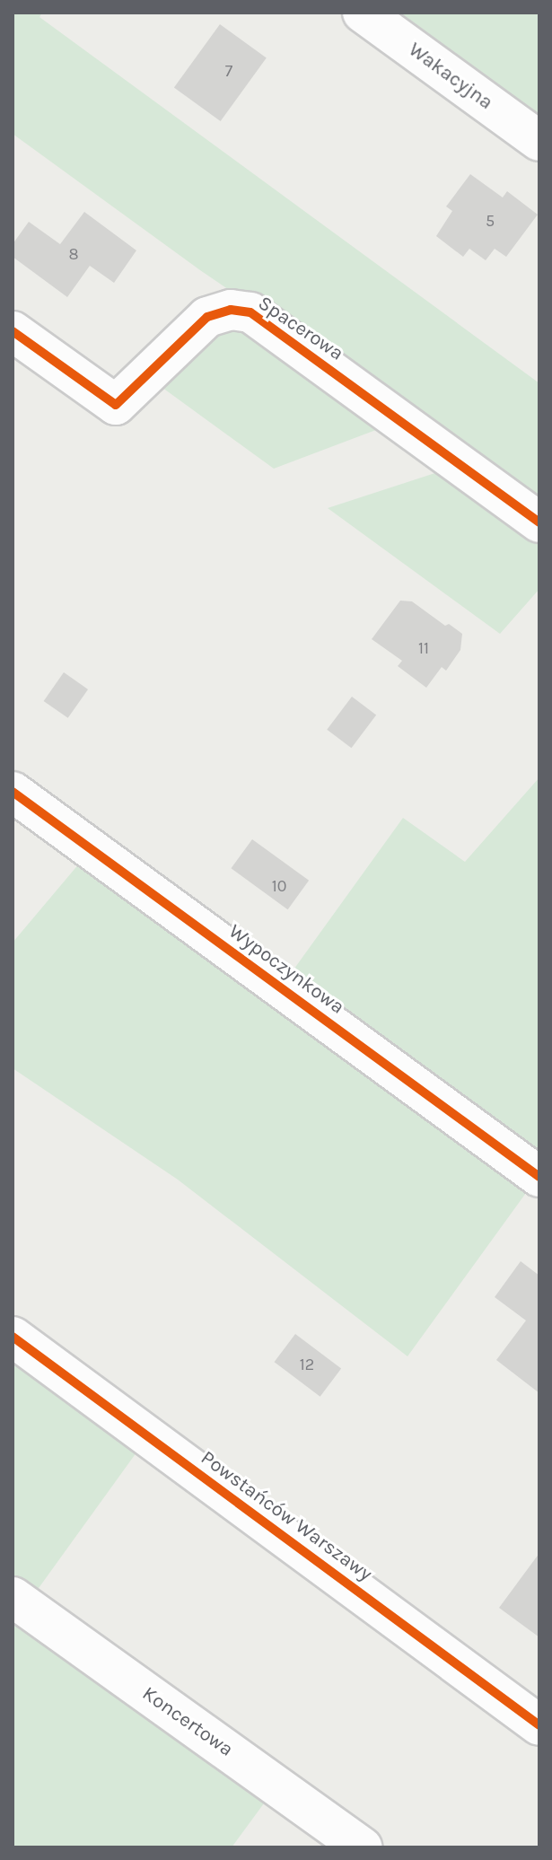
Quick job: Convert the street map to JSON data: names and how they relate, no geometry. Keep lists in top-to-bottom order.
{
  "streets": {
    "street": [
      "Wakacyjna",
      "Spacerowa",
      "Wypoczynkowa",
      "Powstańców Warszawy",
      "Koncertowa"
    ]
  },
  "house_numbers": [
    "7",
    "5",
    "8",
    "11",
    "10",
    "12"
  ]
}
